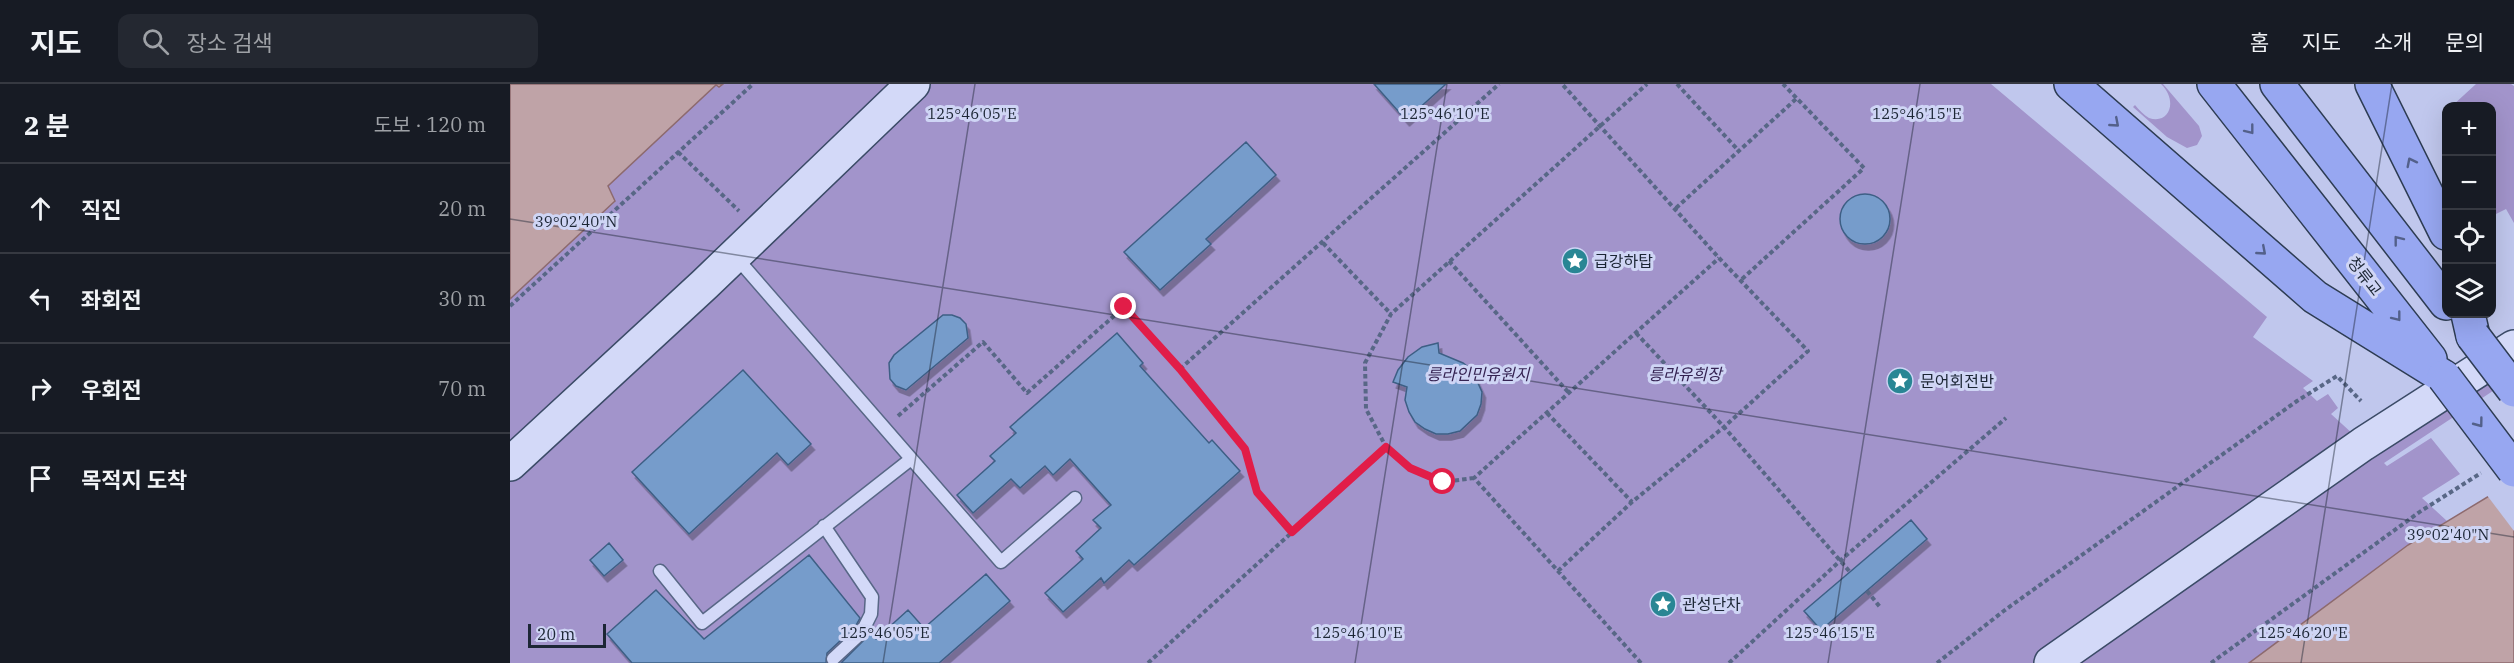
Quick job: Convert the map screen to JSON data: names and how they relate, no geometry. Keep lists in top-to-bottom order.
{
  "streets": {
    "main road": ["청류교"]
  },
  "parks": ["릉라인민유원지", "릉라유희장"],
  "places": {
    "place": ["급강하탑", "문어회전반", "관성단차"]
  },
  "scale_bar": "20 m",
  "page": {
    "header": "지도",
    "search": "장소 검색",
    "nav": [
      "홈",
      "지도",
      "소개",
      "문의"
    ],
    "heading": ["2 분", "도보 · 120 m"],
    "map_buttons": ["+", "−"],
    "list": [
      ["직진", "20 m"],
      ["좌회전", "30 m"],
      ["우회전", "70 m"],
      "목적지 도착"
    ],
    "scale": "20 m"
  },
  "coordinates": [
    "125°46'05\"E",
    "125°46'10\"E",
    "125°46'15\"E",
    "39°02'40\"N",
    "125°46'20\"E"
  ]
}
